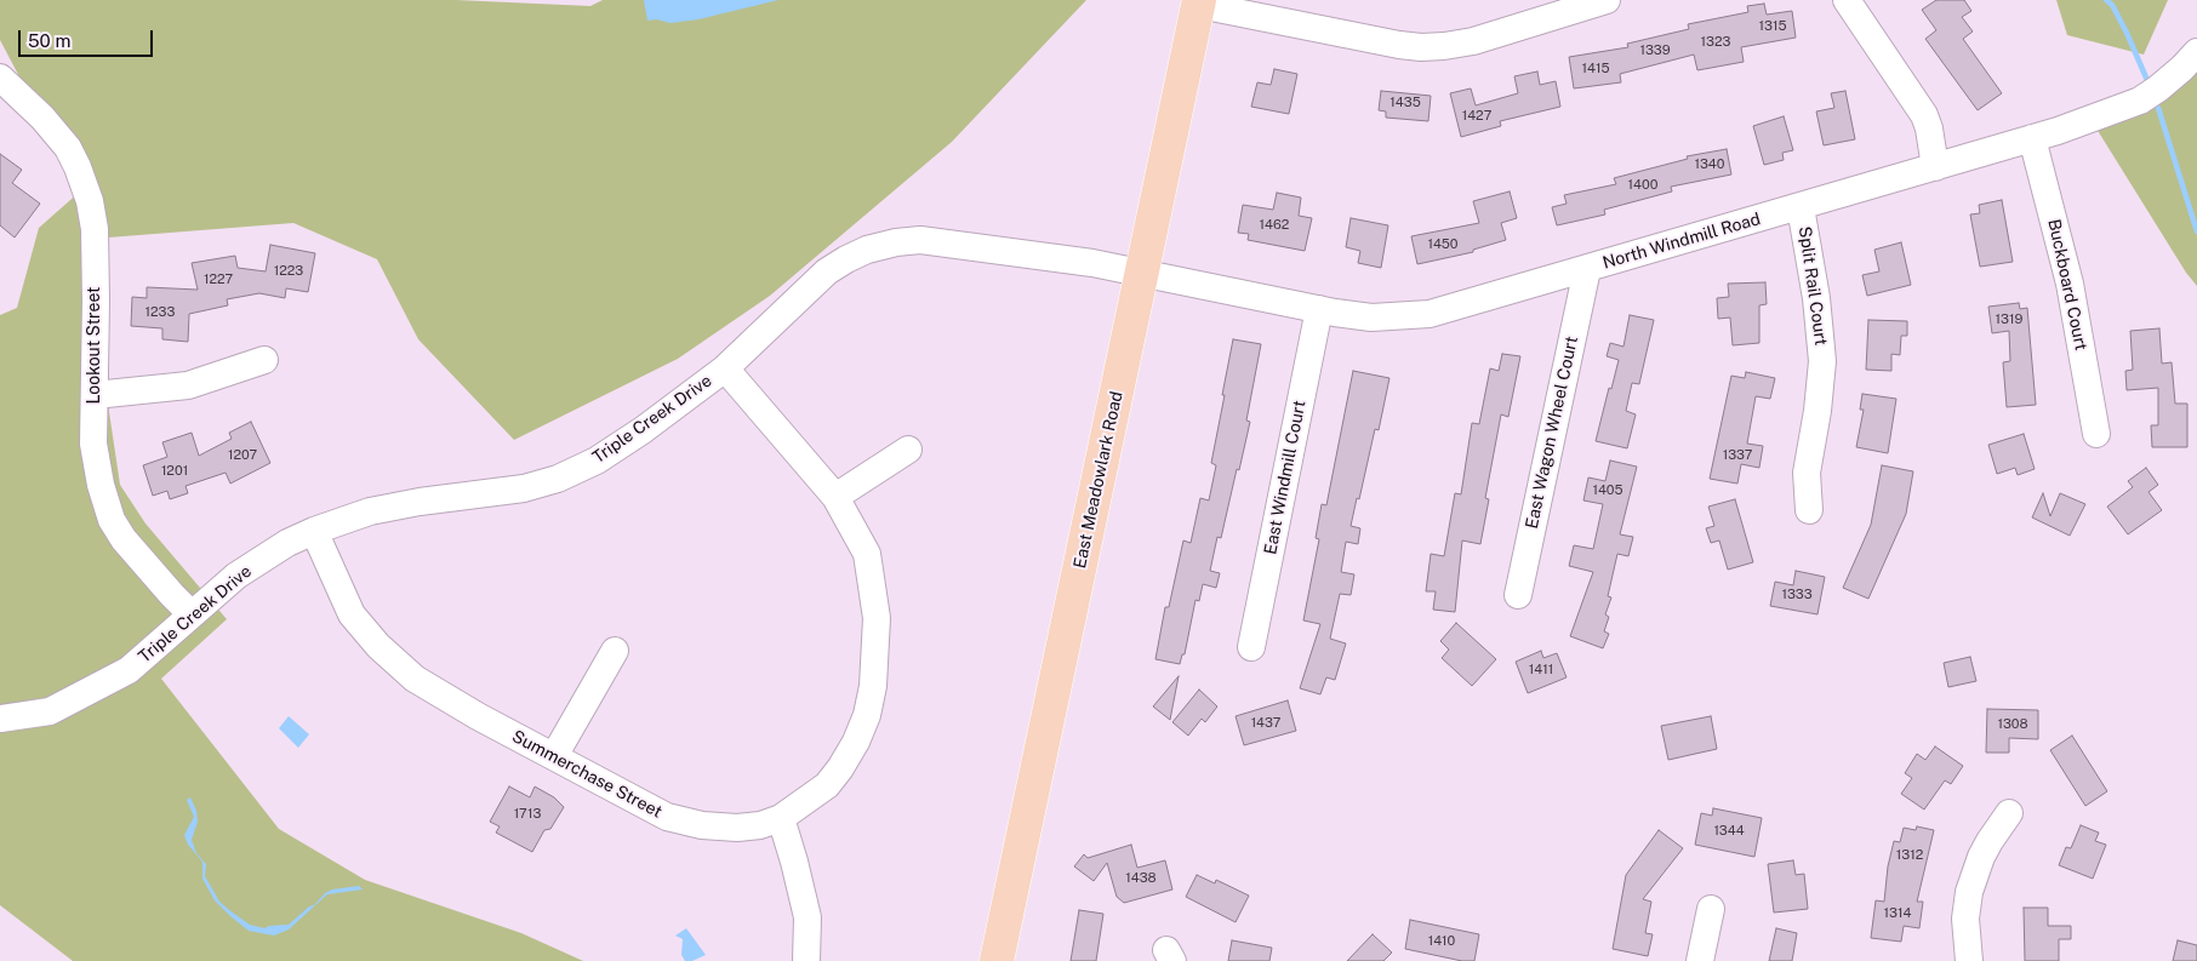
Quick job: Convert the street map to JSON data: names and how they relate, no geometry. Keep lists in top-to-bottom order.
{
  "streets": {
    "main road": ["East Meadowlark Road"],
    "street": [
      "North Windmill Road",
      "Buckboard Court",
      "Split Rail Court",
      "Lookout Street",
      "Triple Creek Drive",
      "East Wagon Wheel Court",
      "East Windmill Court",
      "Summerchase Street"
    ]
  },
  "crossings": [
    ["North Windmill Road", "Buckboard Court"],
    ["North Windmill Road", "Split Rail Court"],
    ["North Windmill Road", "Triple Creek Drive"],
    ["North Windmill Road", "East Wagon Wheel Court"],
    ["North Windmill Road", "East Windmill Court"],
    ["North Windmill Road", "East Meadowlark Road"],
    ["Lookout Street", "Triple Creek Drive"],
    ["Triple Creek Drive", "East Meadowlark Road"],
    ["Triple Creek Drive", "Summerchase Street"]
  ],
  "house_numbers": [
    "1315",
    "1323",
    "1339",
    "1415",
    "1435",
    "1427",
    "1340",
    "1400",
    "1462",
    "1450",
    "1223",
    "1227",
    "1233",
    "1319",
    "1207",
    "1337",
    "1201",
    "1405",
    "1333",
    "1411",
    "1437",
    "1308",
    "1713",
    "1344",
    "1312",
    "1438",
    "1314",
    "1410"
  ],
  "scale_bar": "50 m"
}
